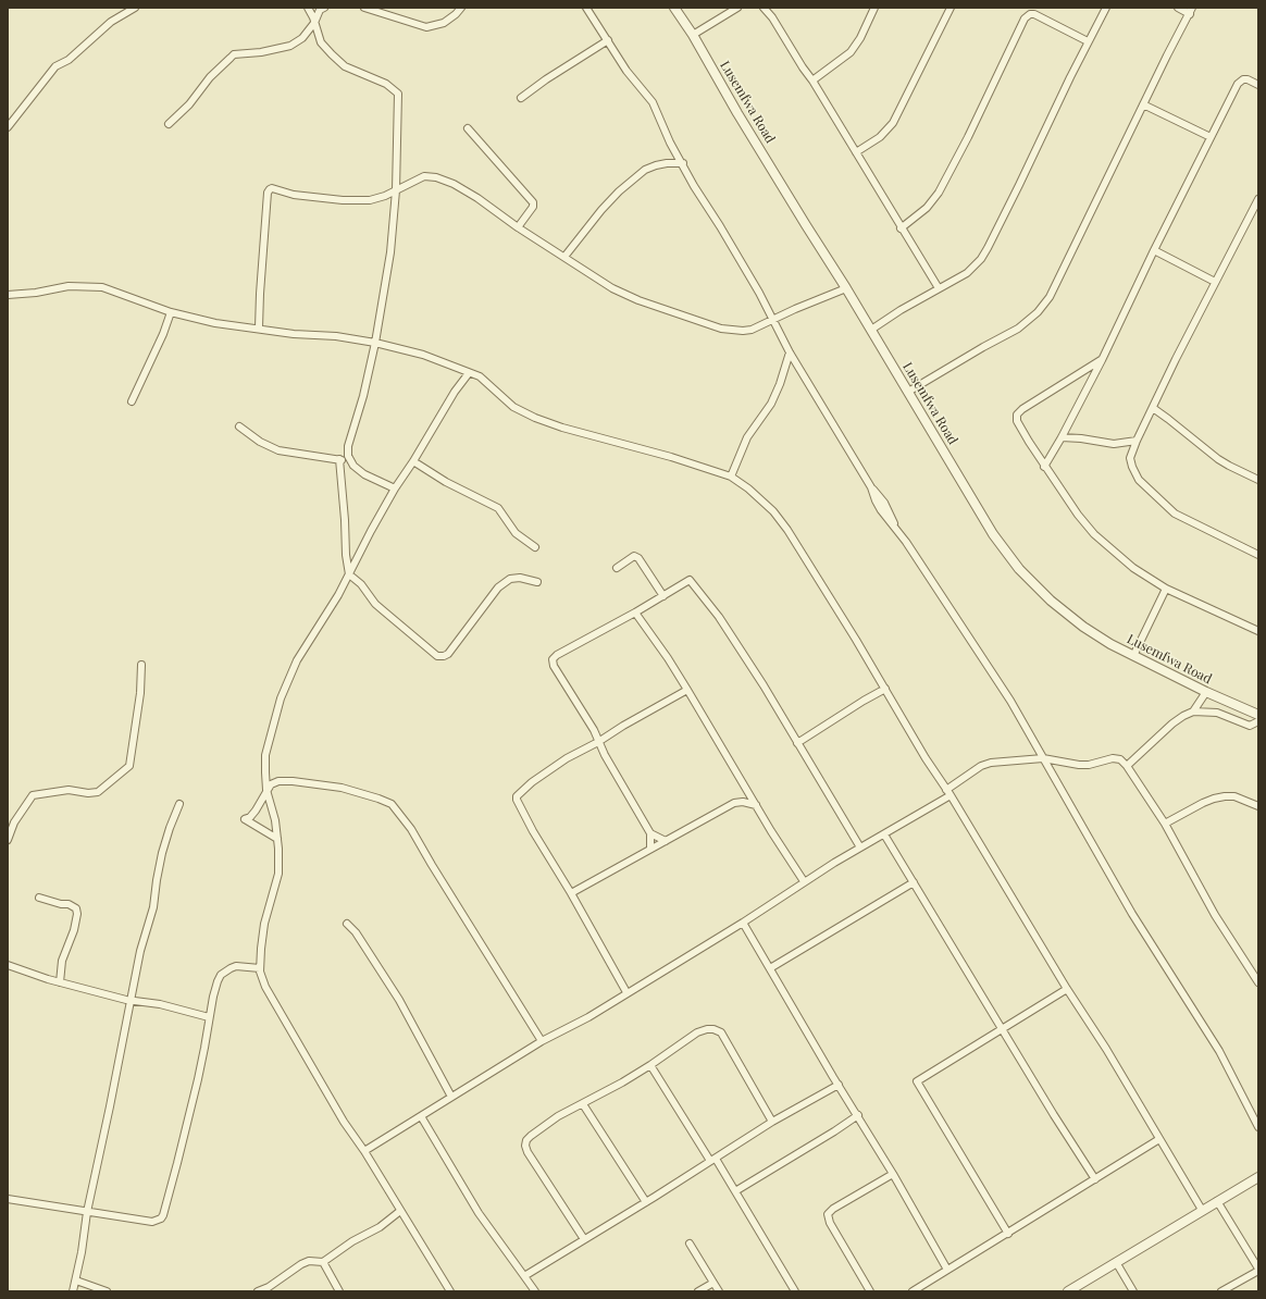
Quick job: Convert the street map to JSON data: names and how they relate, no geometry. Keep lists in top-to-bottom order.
{
  "streets": {
    "street": ["Lusemfwa Road"]
  }
}
